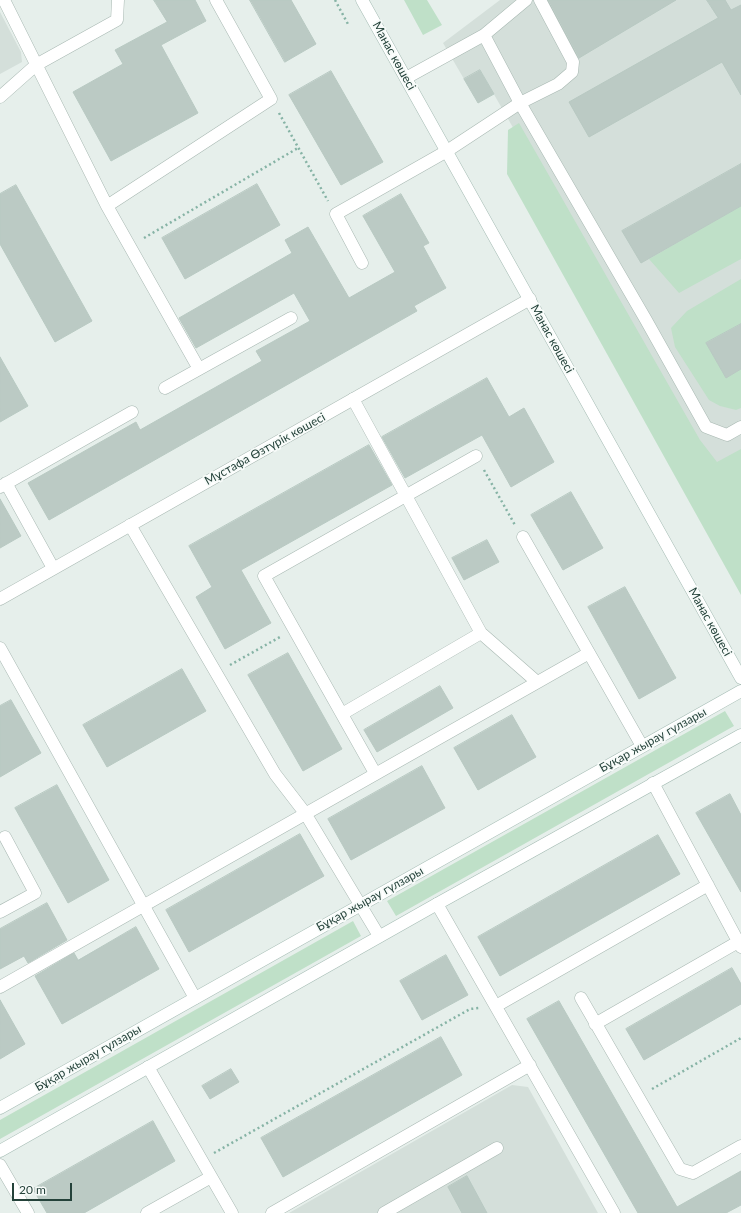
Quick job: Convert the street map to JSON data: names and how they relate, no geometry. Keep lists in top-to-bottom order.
{
  "streets": {
    "street": ["Манас көшесі", "Мұстафа Өзтүрік көшесі", "Бұқар жырау гүлзары"]
  },
  "crossings": [
    ["Манас көшесі", "Мұстафа Өзтүрік көшесі"]
  ],
  "scale_bar": "20 m"
}
